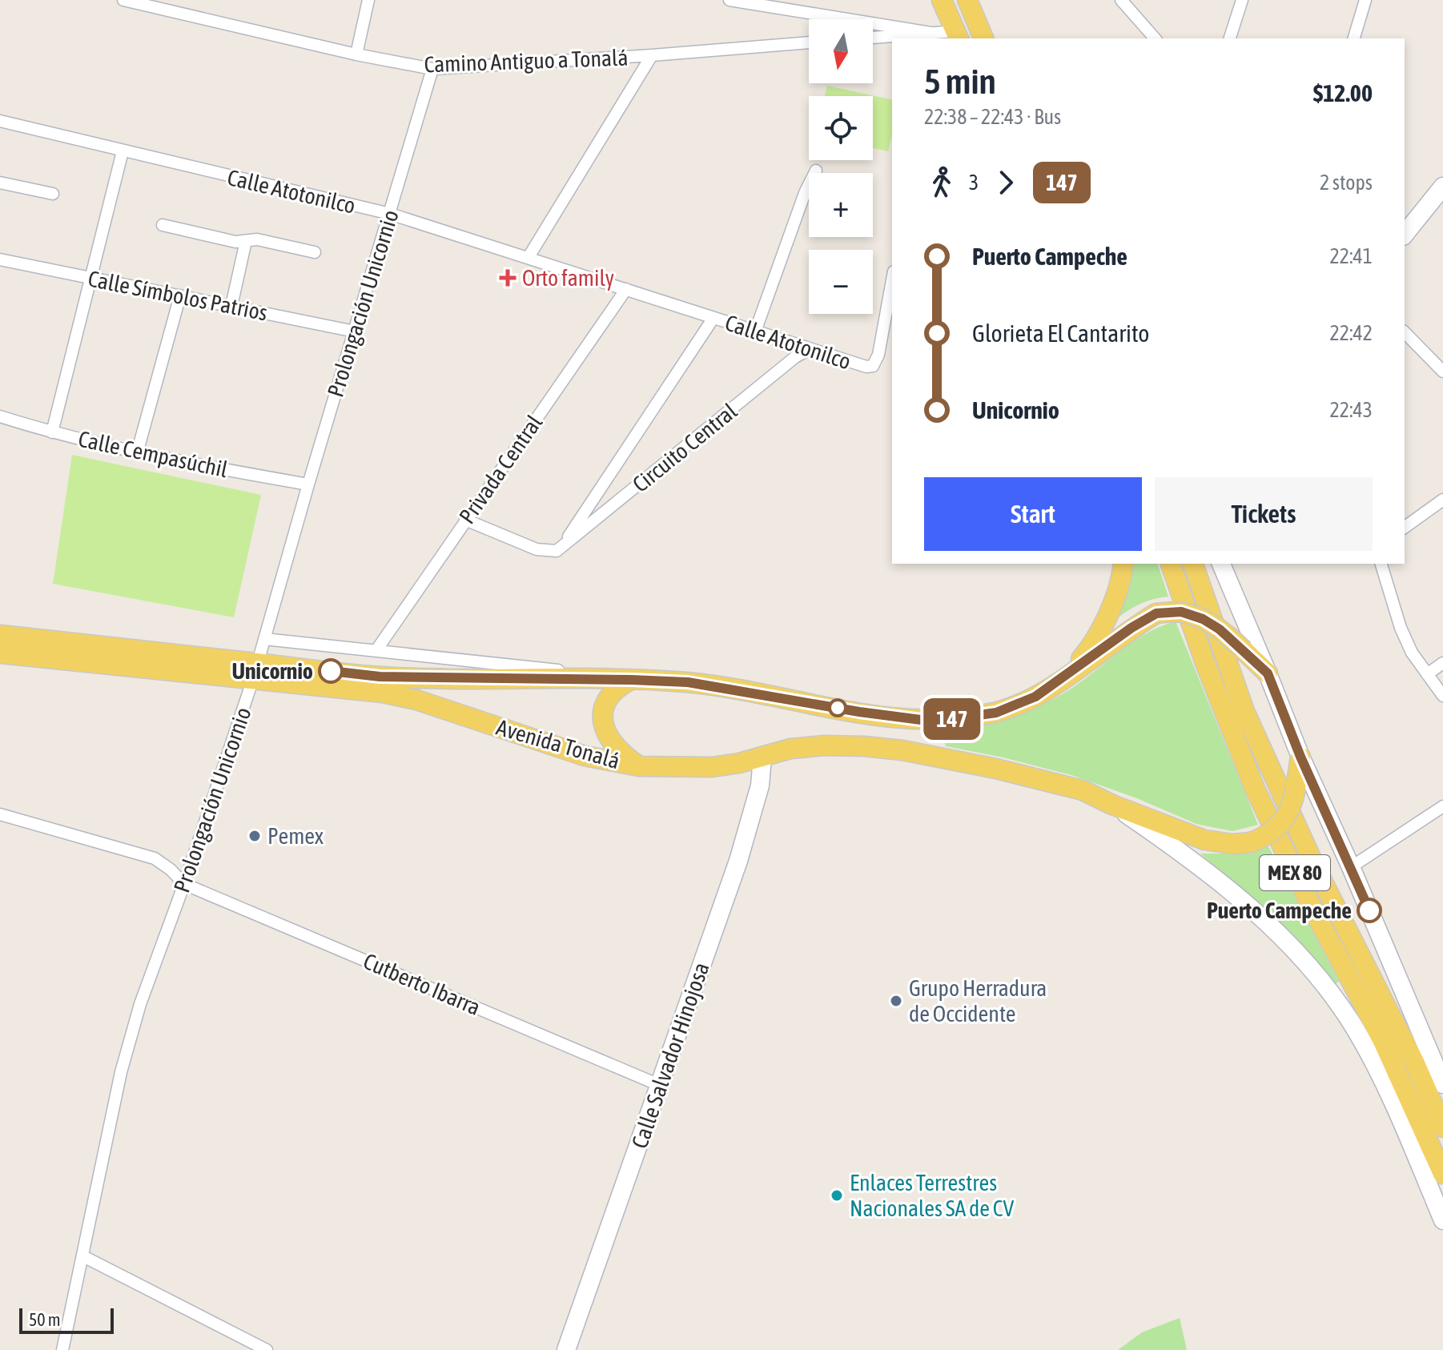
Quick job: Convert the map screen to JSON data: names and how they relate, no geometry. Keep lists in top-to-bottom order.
{
  "streets": {
    "main road": ["Avenida Tonalá", "MEX 80", "Calle Salvador Hinojosa"],
    "street": [
      "Camino Antiguo a Tonalá",
      "Calle Atotonilco",
      "Calle Símbolos Patrios",
      "Prolongación Unicornio",
      "Circuito Central",
      "Calle Cempasúchil",
      "Privada Central",
      "Cutberto Ibarra"
    ]
  },
  "crossings": [
    ["Camino Antiguo a Tonalá", "Prolongación Unicornio"],
    ["Calle Atotonilco", "Prolongación Unicornio"],
    ["Calle Atotonilco", "Circuito Central"],
    ["Calle Atotonilco", "Privada Central"],
    ["Calle Símbolos Patrios", "Prolongación Unicornio"],
    ["Prolongación Unicornio", "Calle Cempasúchil"],
    ["Prolongación Unicornio", "Avenida Tonalá"],
    ["Prolongación Unicornio", "Cutberto Ibarra"],
    ["Avenida Tonalá", "Calle Salvador Hinojosa"],
    ["Cutberto Ibarra", "Calle Salvador Hinojosa"]
  ],
  "places": {
    "health": ["Orto family"],
    "other": [
      "Unicornio",
      "Pemex",
      "Puerto Campeche",
      "Grupo Herradura de Occidente",
      "Enlaces Terrestres Nacionales SA de CV"
    ]
  },
  "lines": ["bus line 147"],
  "scale_bar": "50 m",
  "north": "bottom",
  "page": {
    "on_map": "147",
    "map_buttons": ["+", "−"],
    "heading": ["5 min", "22:38 – 22:43 · Bus", "$12.00"],
    "legs": ["3", "147", "2 stops"],
    "list": [
      {
        "name": "Puerto Campeche",
        "value": "22:41"
      },
      {
        "name": "Glorieta El Cantarito",
        "value": "22:42"
      },
      {
        "name": "Unicornio",
        "value": "22:43"
      }
    ],
    "buttons": ["Start", "Tickets"],
    "scale": "50 m"
  }
}
